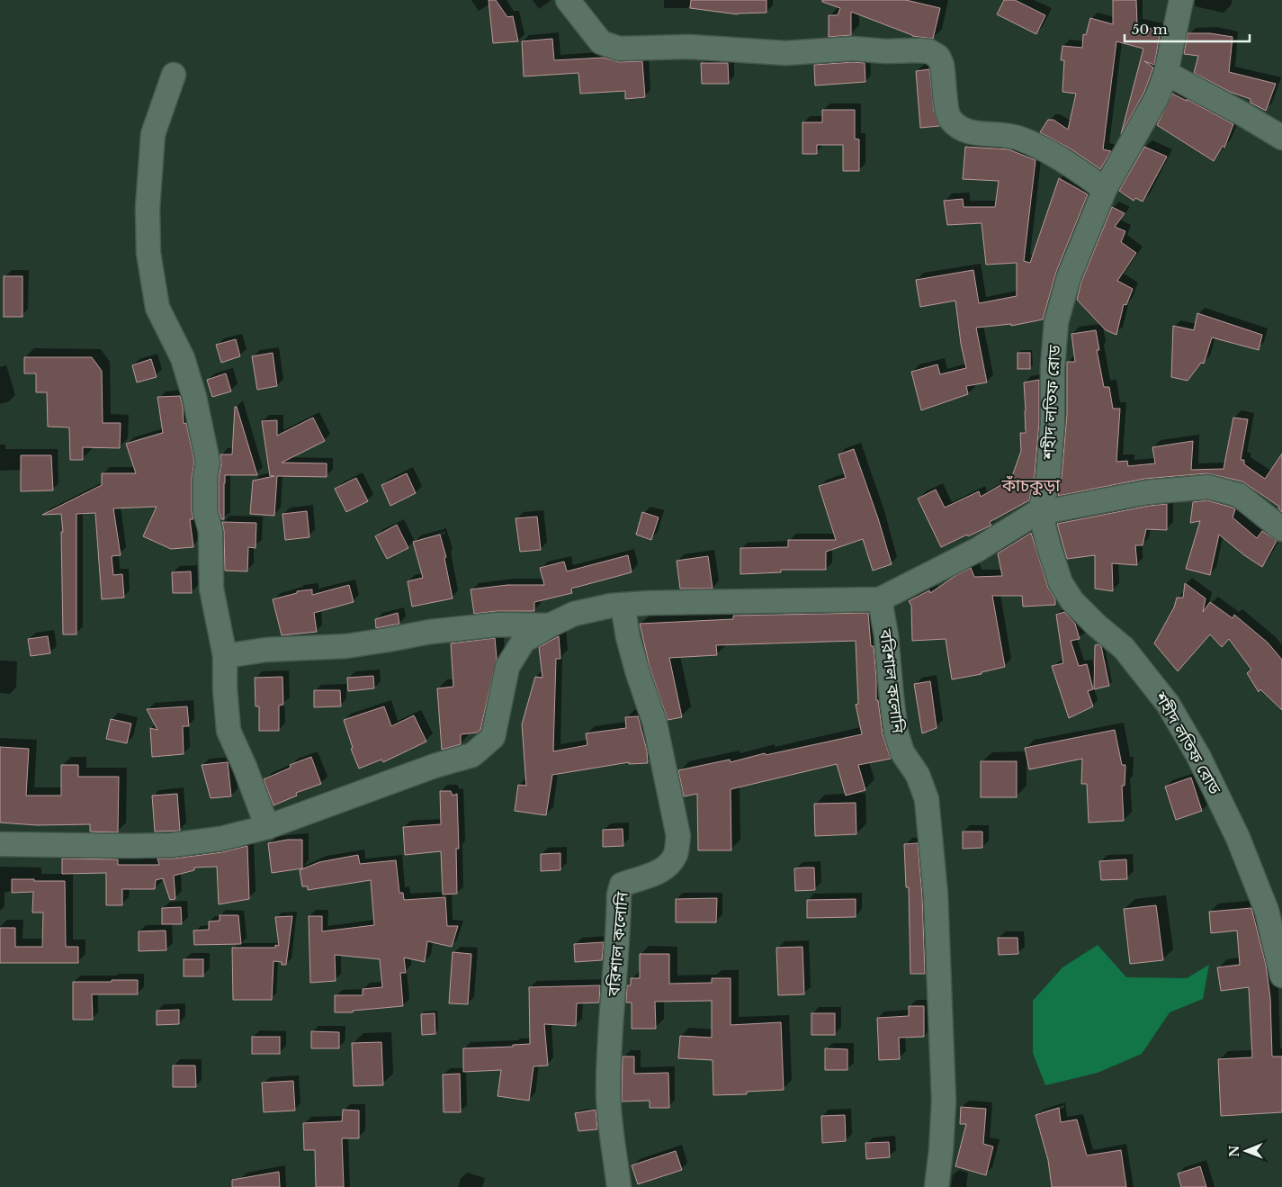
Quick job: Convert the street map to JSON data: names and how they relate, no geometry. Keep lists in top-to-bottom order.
{
  "streets": {
    "street": ["শহীদ লতিফ রোড", "বরিশাল কলোনি"]
  },
  "districts": ["কাঁচকুড়া"],
  "scale_bar": "50 m",
  "north": "left"
}
